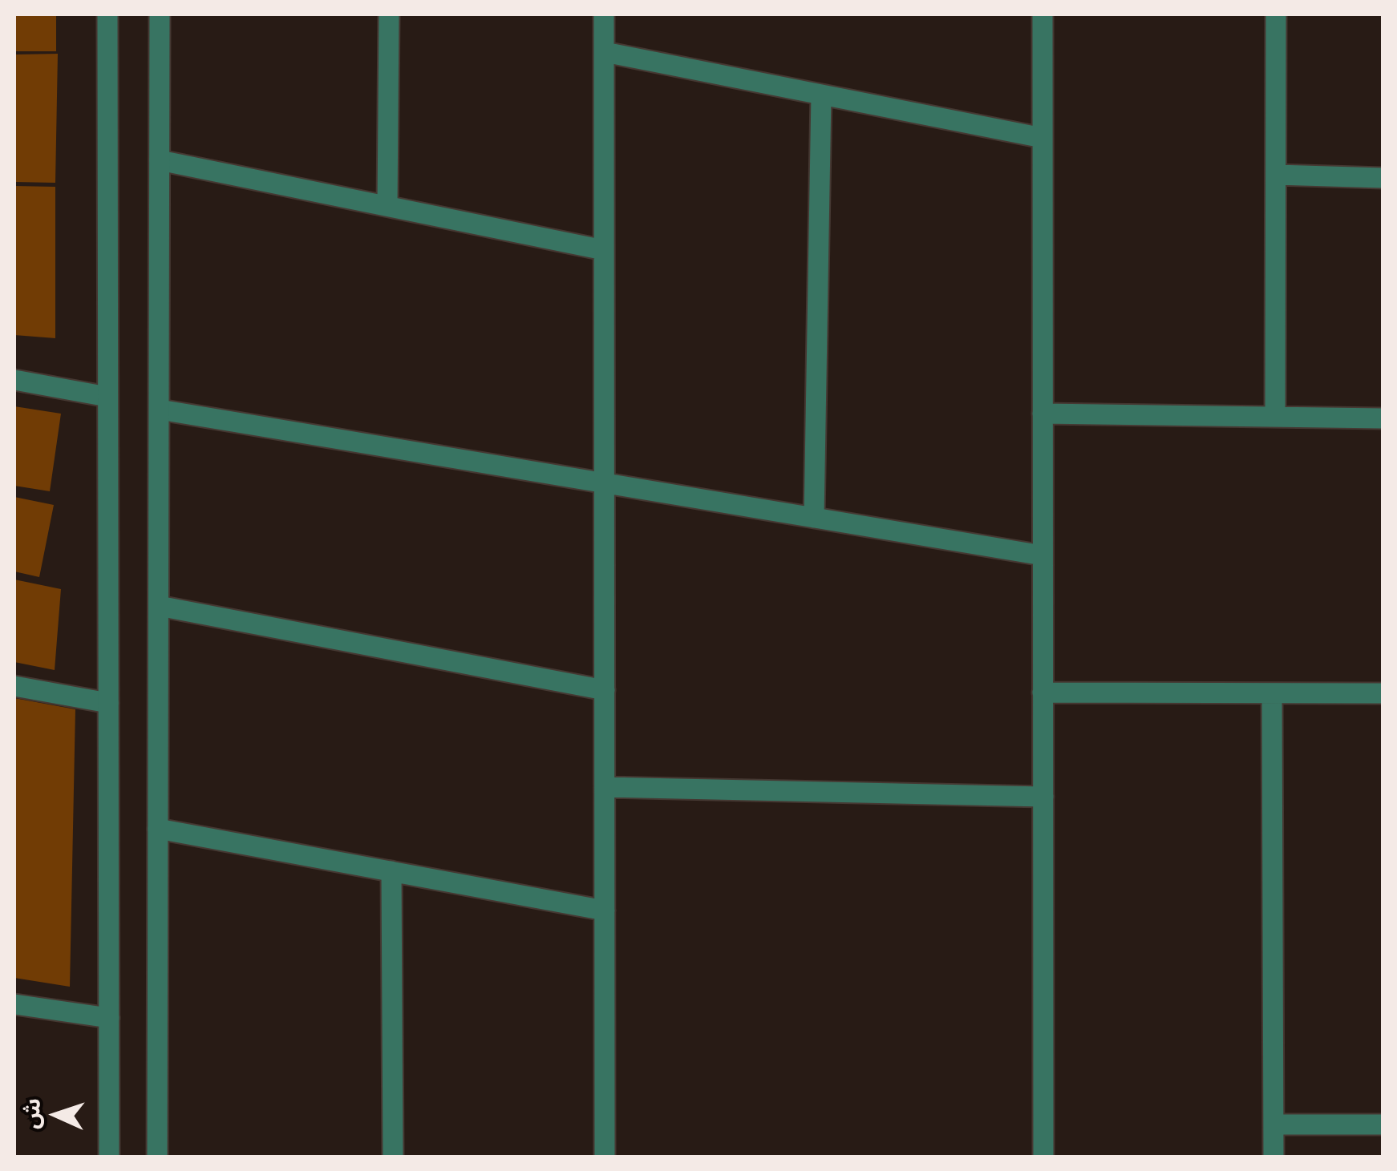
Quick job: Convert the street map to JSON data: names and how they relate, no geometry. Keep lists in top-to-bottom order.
{
  "north": "left"
}
